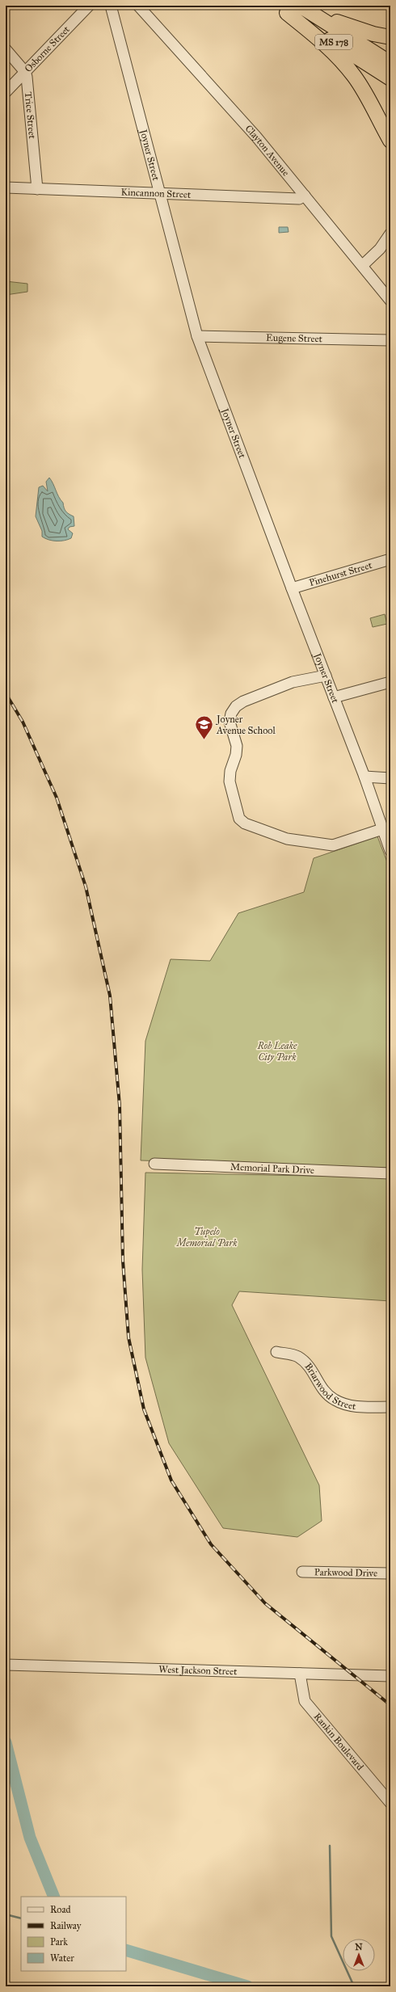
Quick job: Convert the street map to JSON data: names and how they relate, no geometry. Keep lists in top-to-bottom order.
{
  "streets": {
    "highway": ["MS 178"],
    "street": [
      "Osborne Street",
      "Trice Street",
      "Clayton Avenue",
      "Joyner Street",
      "Kincannon Street",
      "Eugene Street",
      "Pinehurst Street",
      "Memorial Park Drive",
      "Briarwood Street",
      "Parkwood Drive",
      "West Jackson Street",
      "Rankin Boulevard"
    ]
  },
  "crossings": [
    ["Osborne Street", "Trice Street"],
    ["Trice Street", "Kincannon Street"],
    ["Clayton Avenue", "Kincannon Street"],
    ["Joyner Street", "Kincannon Street"],
    ["Joyner Street", "Eugene Street"],
    ["Joyner Street", "Pinehurst Street"],
    ["West Jackson Street", "Rankin Boulevard"]
  ],
  "parks": ["Rob Leake City Park", "Tupelo Memorial Park"],
  "places": {
    "school or university": ["Joyner Avenue School"]
  },
  "legend": [
    "Road",
    "Railway",
    "Park",
    "Water"
  ],
  "north": "top"
}
